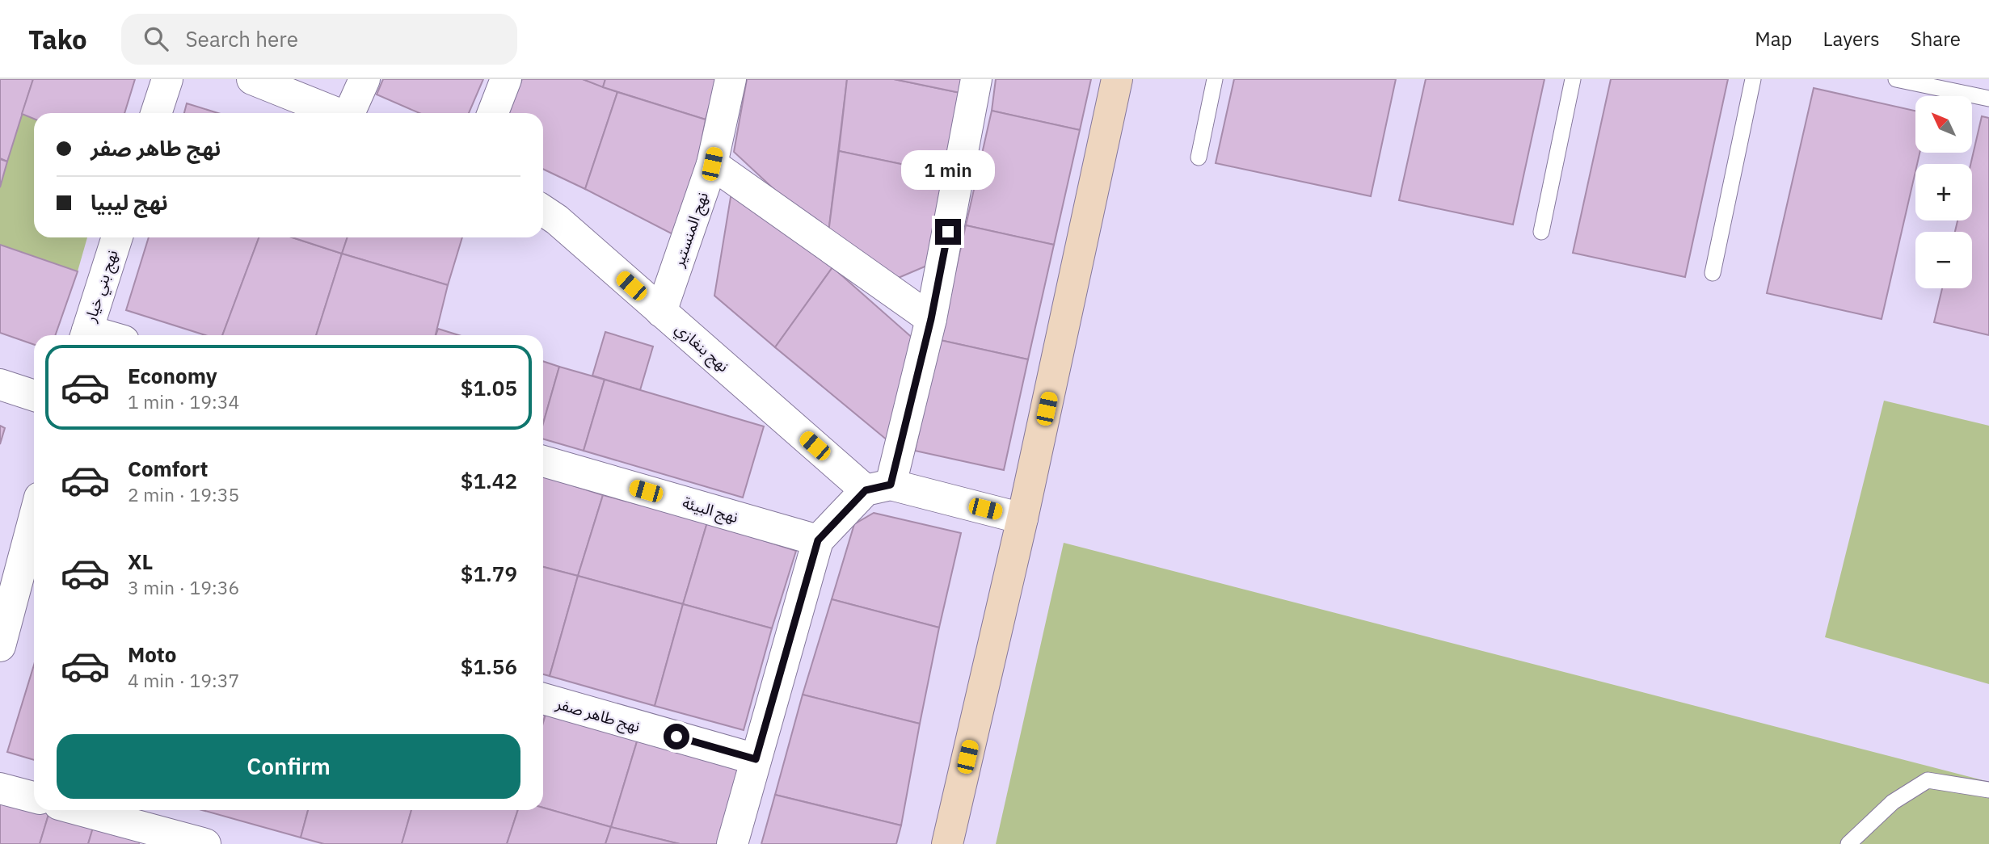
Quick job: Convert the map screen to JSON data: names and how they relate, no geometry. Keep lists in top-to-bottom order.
{
  "streets": {
    "street": [
      "نهج المنستير",
      "نهج بني خيار",
      "نهج بنغازي",
      "نهج البيئة",
      "نهج طاهر صفر"
    ]
  },
  "crossings": [
    ["نهج المنستير", "نهج بنغازي"]
  ],
  "north": "top left",
  "page": {
    "header": "Tako",
    "search": "Search here",
    "nav": ["Map", "Layers", "Share"],
    "map_buttons": ["+", "−"],
    "banner": ["نهج طاهر صفر", "نهج ليبيا"],
    "bubble": "1 min",
    "list": [
      {
        "name": "Economy",
        "note": "1 min · 19:34",
        "value": "$1.05"
      },
      {
        "name": "Comfort",
        "note": "2 min · 19:35",
        "value": "$1.42"
      },
      {
        "name": "XL",
        "note": "3 min · 19:36",
        "value": "$1.79"
      },
      {
        "name": "Moto",
        "note": "4 min · 19:37",
        "value": "$1.56"
      }
    ],
    "buttons": "Confirm"
  }
}
